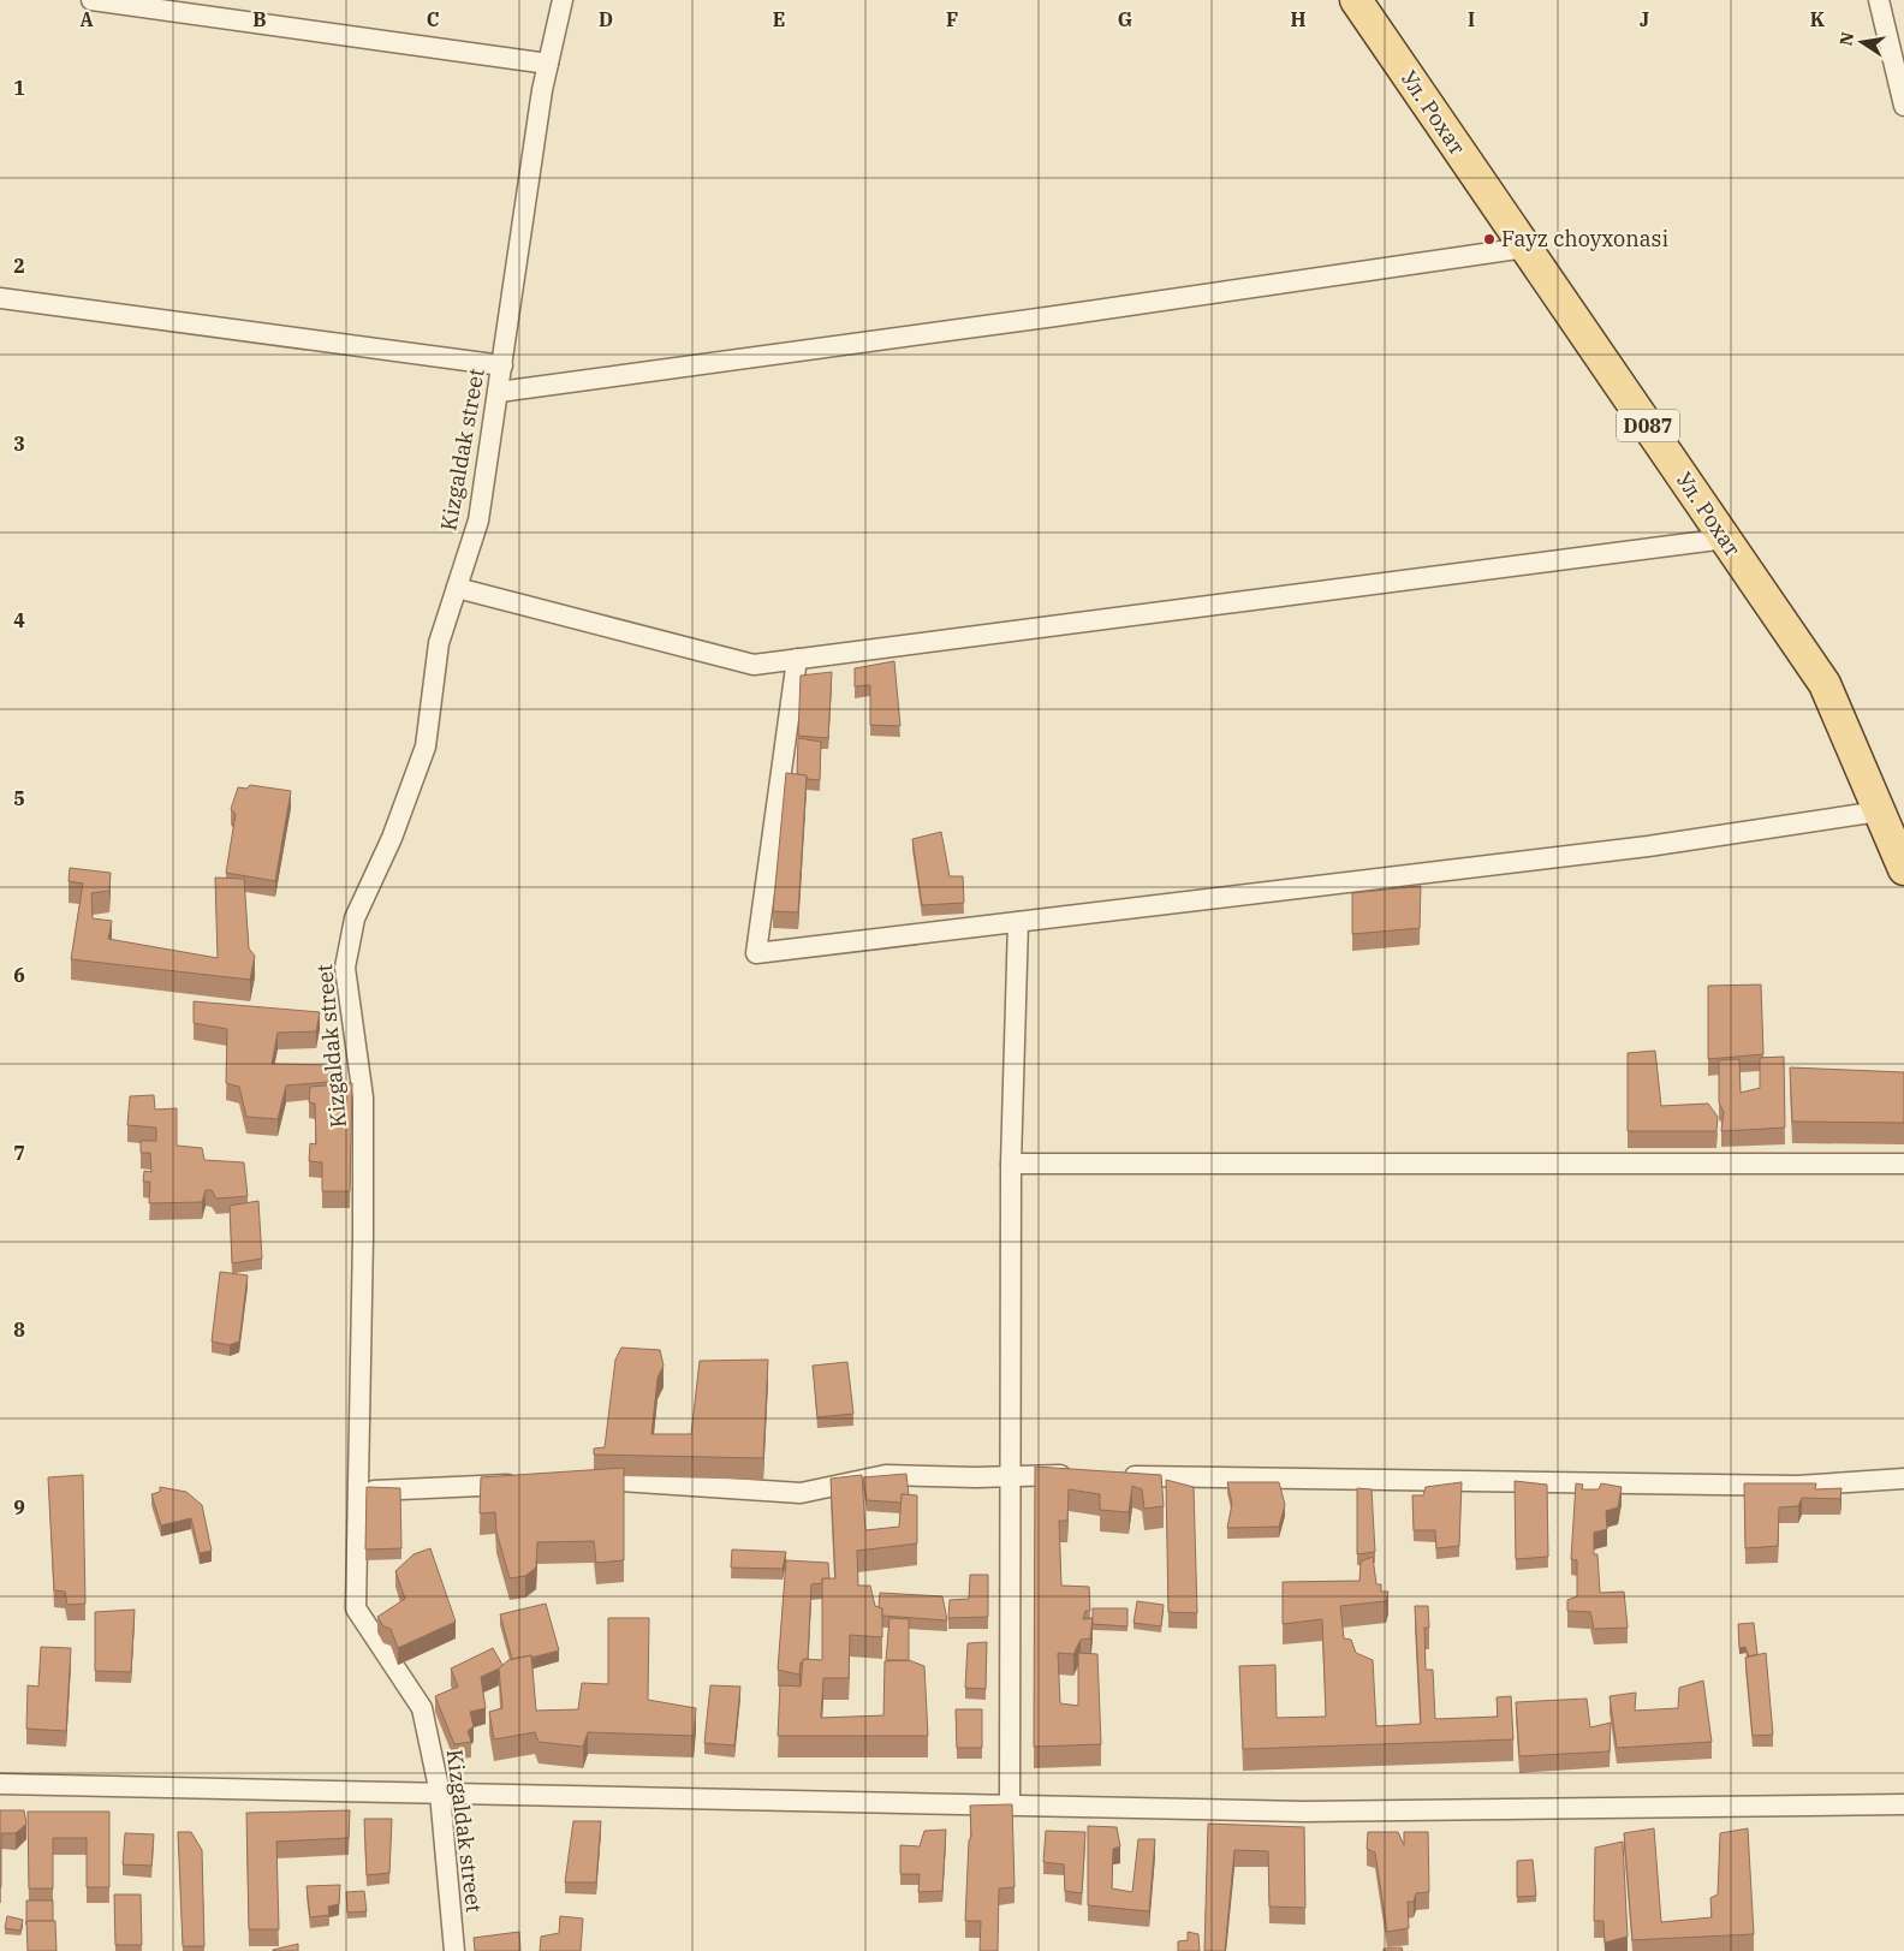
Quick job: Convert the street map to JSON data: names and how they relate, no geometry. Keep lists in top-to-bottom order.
{
  "streets": {
    "main road": ["Ул. Рохат", "D087"],
    "street": ["Kizgaldak street"]
  },
  "places": ["Fayz choyxonasi"],
  "north": "left",
  "grid": {
    "columns": [
      "A",
      "B",
      "C",
      "D",
      "E",
      "F",
      "G",
      "H",
      "I",
      "J",
      "K"
    ],
    "rows": [
      "1",
      "2",
      "3",
      "4",
      "5",
      "6",
      "7",
      "8",
      "9"
    ]
  }
}
